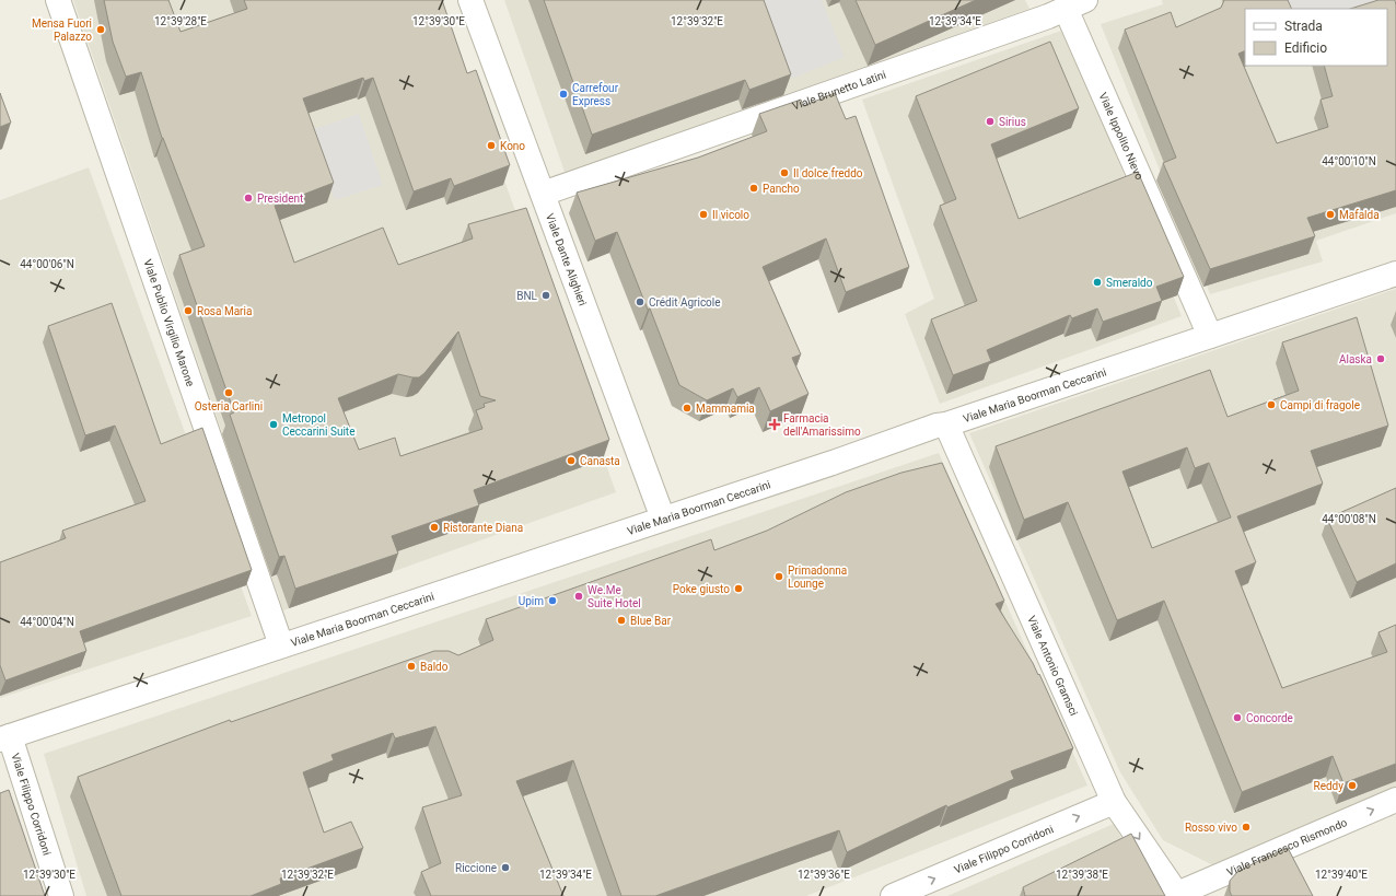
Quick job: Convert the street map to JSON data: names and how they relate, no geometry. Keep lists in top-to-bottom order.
{
  "streets": {
    "street": [
      "Viale Brunetto Latini",
      "Viale Ippolito Nievo",
      "Viale Dante Alighieri",
      "Viale Publio Virgilio Marone",
      "Viale Maria Boorman Ceccarini",
      "Viale Antonio Gramsci",
      "Viale Filippo Corridoni",
      "Viale Francesco Rismondo"
    ]
  },
  "crossings": [
    ["Viale Brunetto Latini", "Viale Ippolito Nievo"],
    ["Viale Brunetto Latini", "Viale Dante Alighieri"],
    ["Viale Ippolito Nievo", "Viale Maria Boorman Ceccarini"],
    ["Viale Dante Alighieri", "Viale Maria Boorman Ceccarini"],
    ["Viale Publio Virgilio Marone", "Viale Maria Boorman Ceccarini"],
    ["Viale Maria Boorman Ceccarini", "Viale Antonio Gramsci"],
    ["Viale Maria Boorman Ceccarini", "Viale Filippo Corridoni"],
    ["Viale Antonio Gramsci", "Viale Filippo Corridoni"],
    ["Viale Antonio Gramsci", "Viale Francesco Rismondo"]
  ],
  "one_way": ["Viale Filippo Corridoni", "Viale Francesco Rismondo"],
  "places": {
    "other": [
      "Mensa Fuori Palazzo",
      "Carrefour Express",
      "Sirius",
      "Kono",
      "Il dolce freddo",
      "Pancho",
      "President",
      "Il vicolo",
      "Mafalda",
      "Smeraldo",
      "BNL",
      "Crédit Agricole",
      "Rosa Maria",
      "Alaska",
      "Osteria Carlini",
      "Campi di fragole",
      "Mammamia",
      "Metropol Ceccarini Suite",
      "Canasta",
      "Ristorante Diana",
      "Primadonna Lounge",
      "Poke giusto",
      "We.Me Suite Hotel",
      "Upim",
      "Blue Bar",
      "Baldo",
      "Concorde",
      "Reddy",
      "Rosso vivo",
      "Riccione"
    ],
    "health": ["Farmacia dell'Amarissimo"]
  },
  "legend": ["Strada", "Edificio"],
  "coordinates": [
    "12°39'28\"E",
    "12°39'30\"E",
    "12°39'32\"E",
    "12°39'34\"E",
    "44°00'10\"N",
    "44°00'06\"N",
    "44°00'08\"N",
    "44°00'04\"N",
    "12°39'36\"E",
    "12°39'38\"E",
    "12°39'40\"E"
  ]
}
